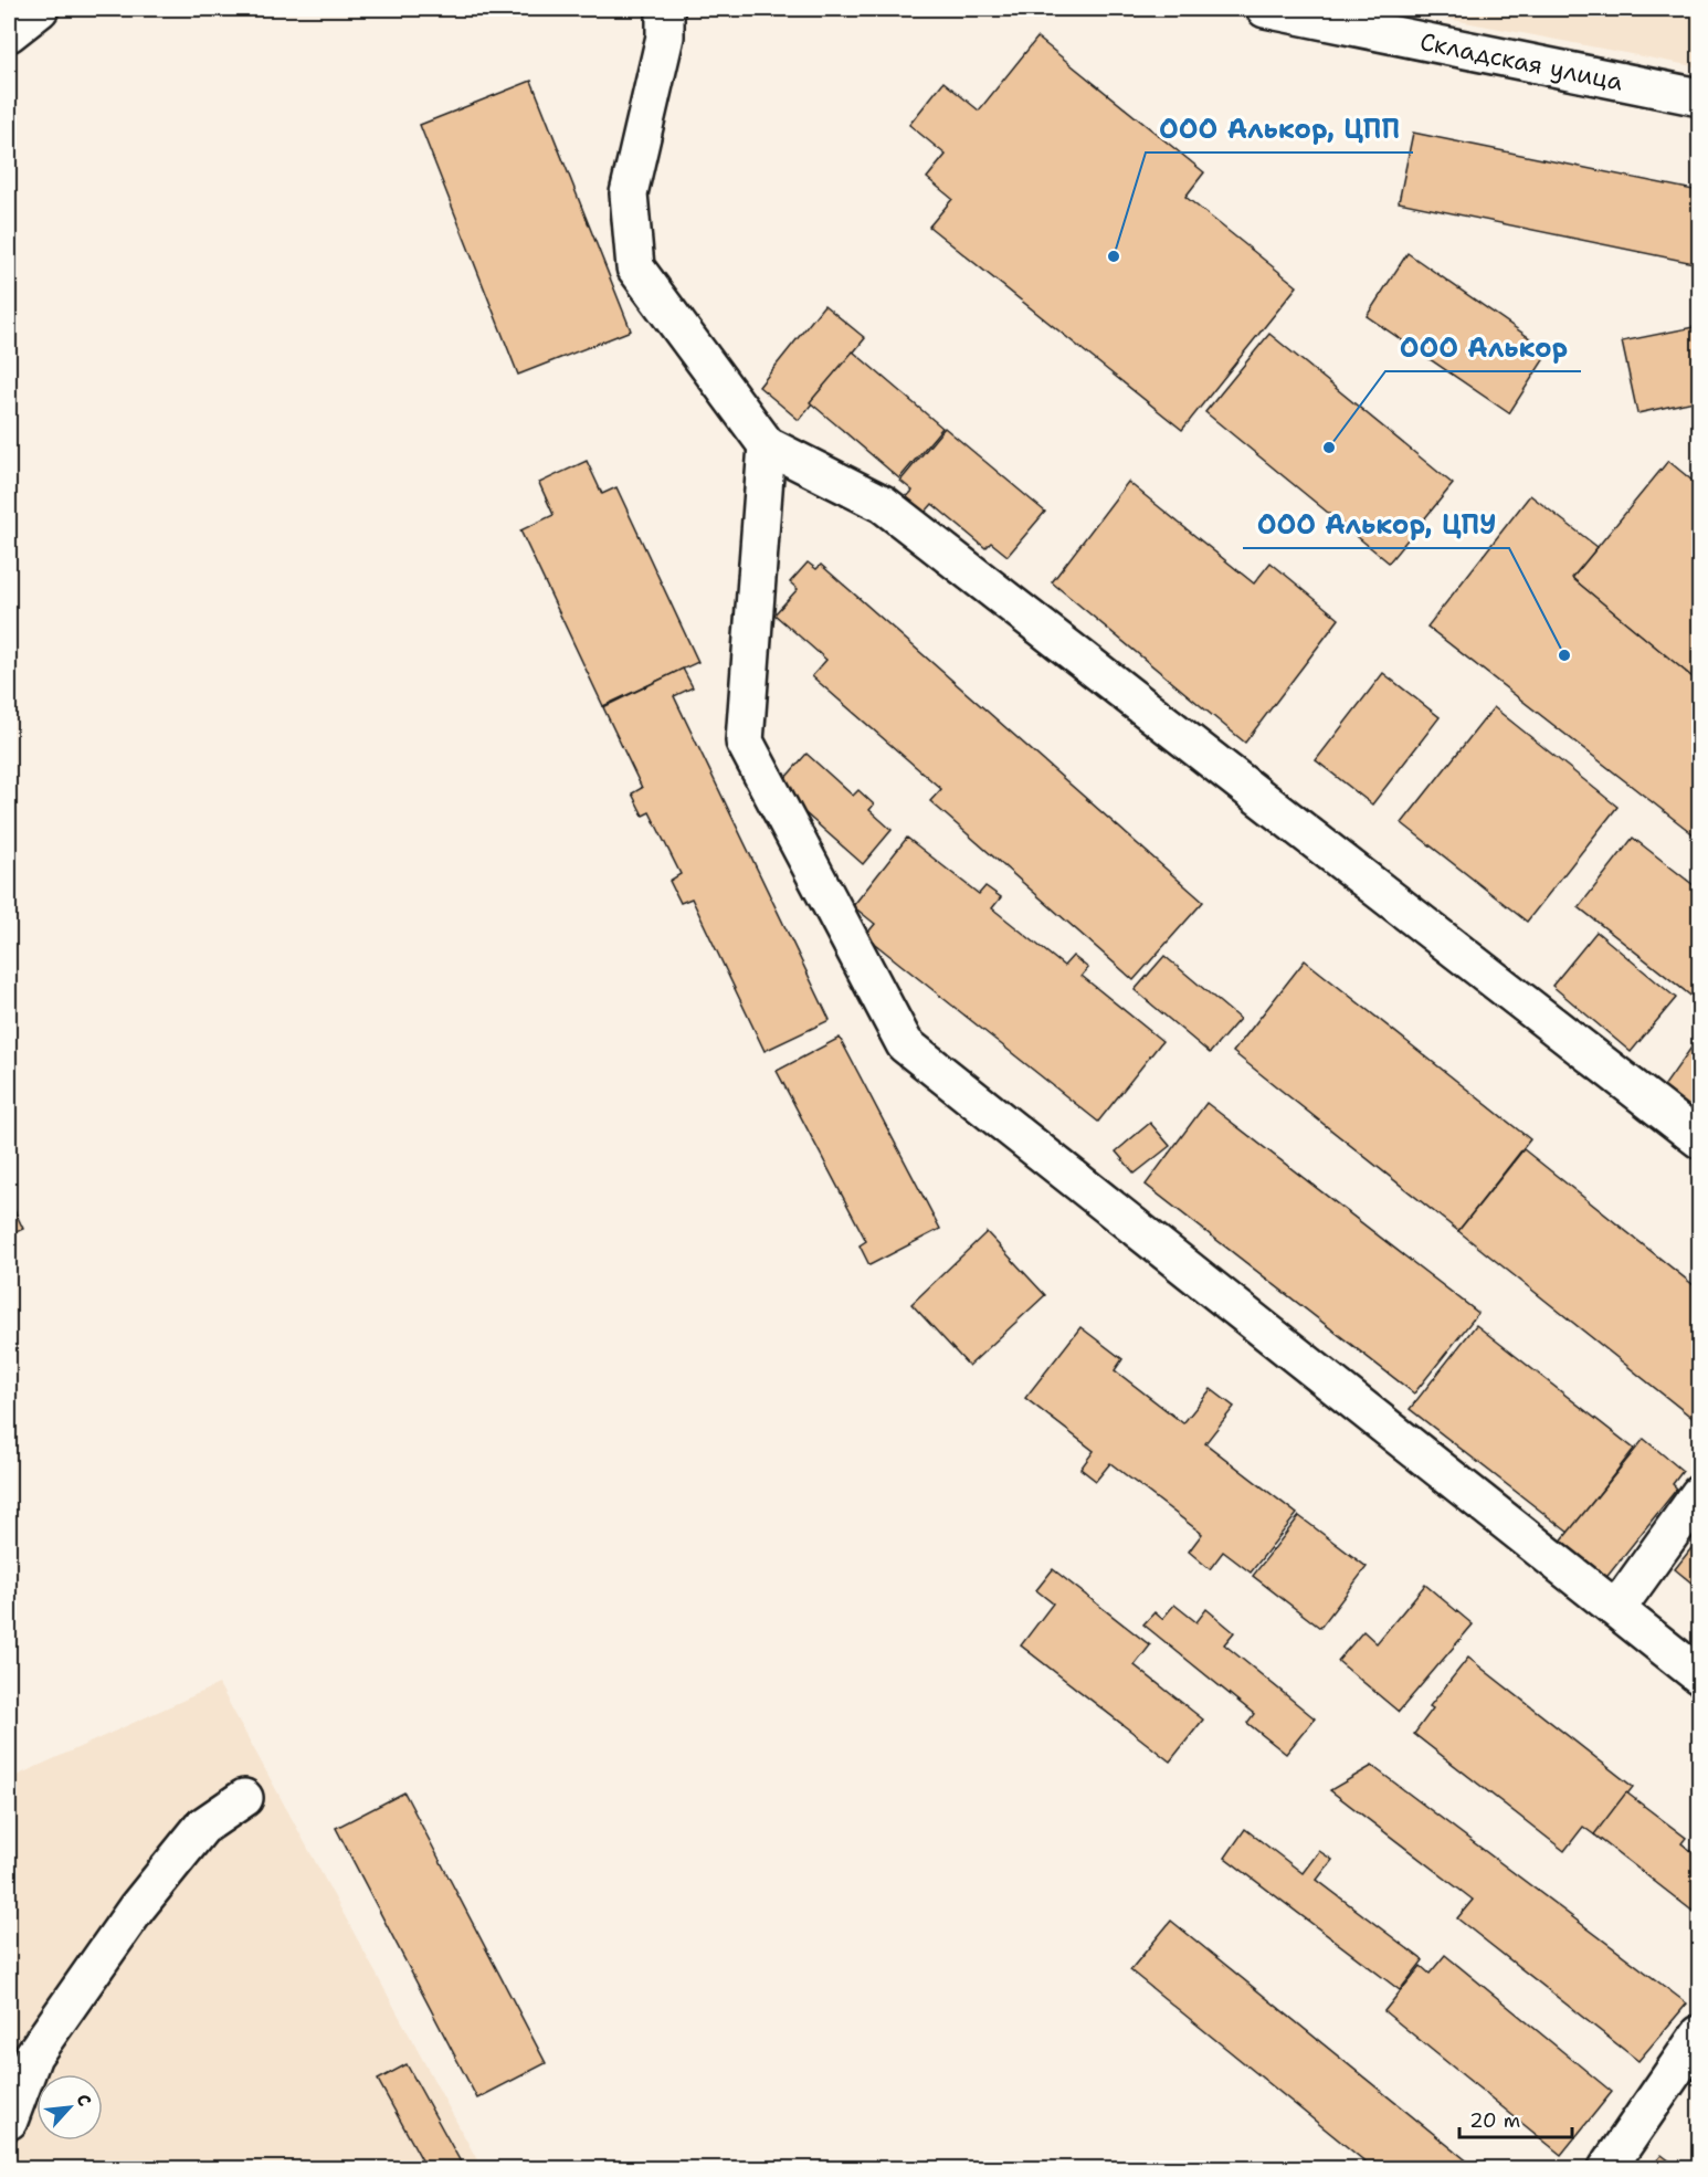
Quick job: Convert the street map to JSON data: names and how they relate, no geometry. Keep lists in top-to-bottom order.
{
  "streets": {
    "street": ["Складская улица"]
  },
  "places": ["ООО Алькор, ЦПП", "ООО Алькор", "ООО Алькор, ЦПУ"],
  "scale_bar": "20 m",
  "north": "top right"
}
